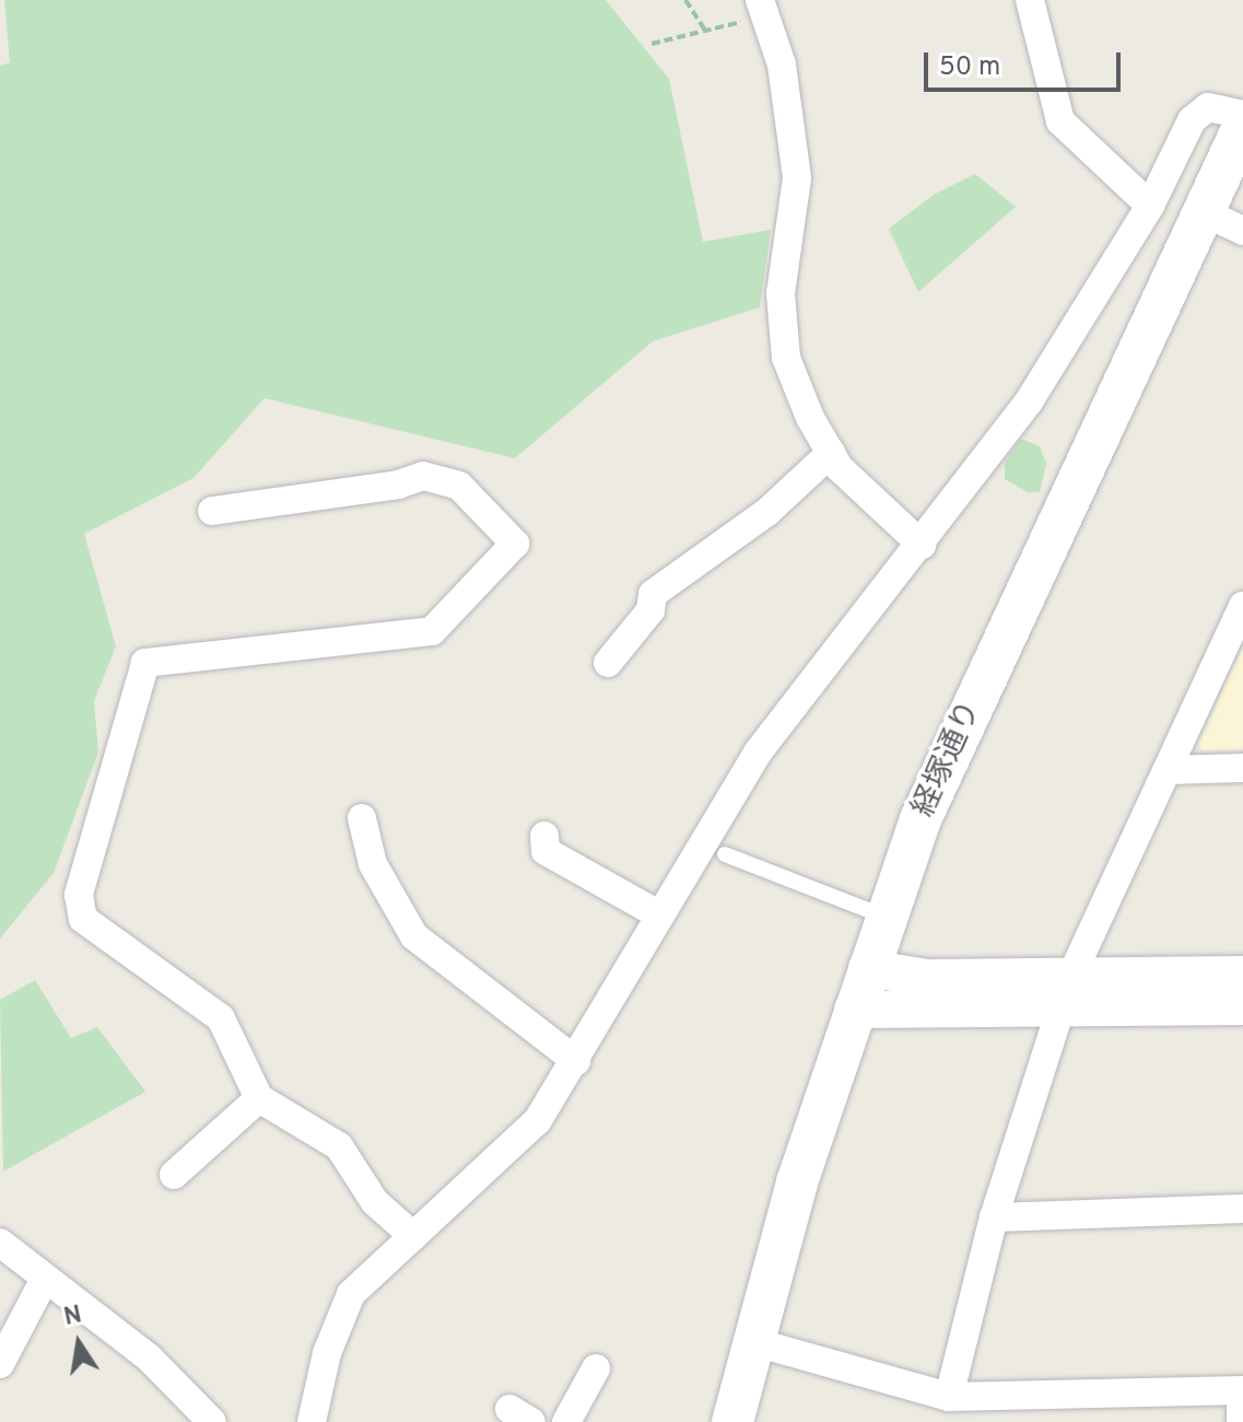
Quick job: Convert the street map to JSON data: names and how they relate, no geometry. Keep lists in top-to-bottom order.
{
  "streets": {
    "main road": ["経塚通り"]
  },
  "scale_bar": "50 m",
  "north": "top"
}
